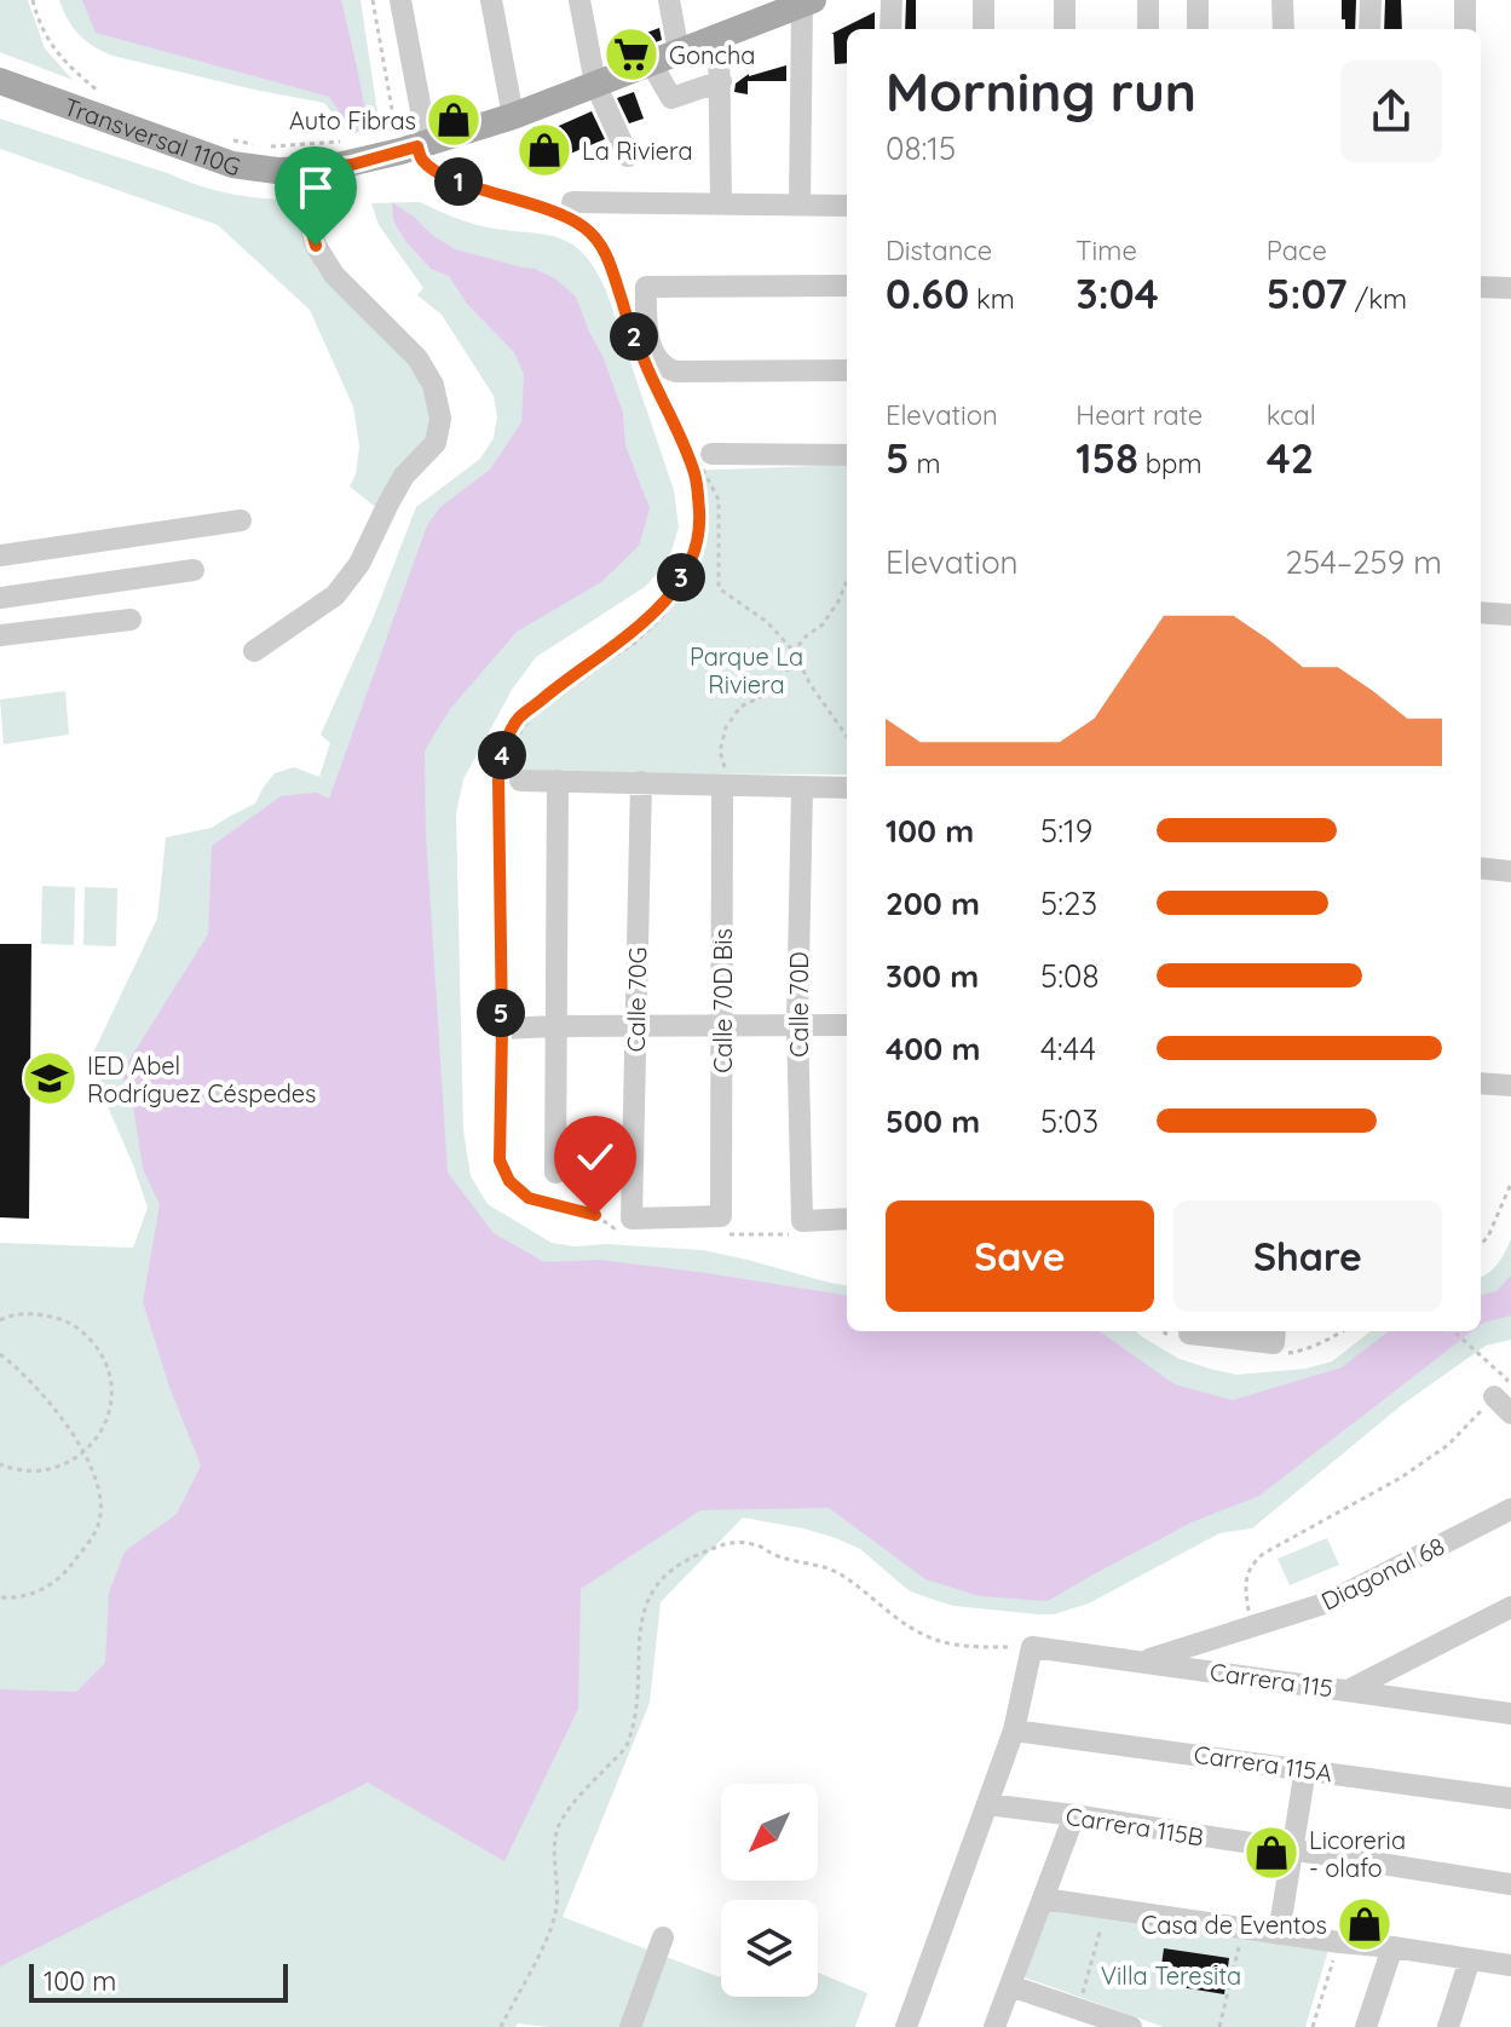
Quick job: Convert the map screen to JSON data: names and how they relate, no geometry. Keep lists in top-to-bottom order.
{
  "streets": {
    "main road": ["Transversal 110G"],
    "street": [
      "Calle 70G",
      "Calle 70D Bis",
      "Calle 70D",
      "Diagonal 68",
      "Carrera 115",
      "Carrera 115A",
      "Carrera 115B"
    ]
  },
  "crossings": [
    ["Diagonal 68", "Carrera 115"]
  ],
  "parks": ["Parque La Riviera", "Villa Teresita"],
  "places": {
    "supermarket": ["Goncha"],
    "shop": [
      "Auto Fibras",
      "La Riviera",
      "Licoreria - olafo",
      "Casa de Eventos"
    ],
    "school or university": ["IED Abel Rodríguez Céspedes"]
  },
  "scale_bar": "100 m",
  "north": "bottom left",
  "page": {
    "heading": ["Morning run", "08:15"],
    "pins": [
      "1",
      "2",
      "3",
      "4",
      "5"
    ],
    "stats": [
      ["Distance", "0.60 km"],
      ["Time", "3:04"],
      ["Pace", "5:07 /km"],
      ["Elevation", "5 m"],
      ["Heart rate", "158 bpm"],
      ["kcal", "42"]
    ],
    "chart": ["Elevation", "254–259 m"],
    "list": [
      {
        "name": "100 m",
        "note": "5:19"
      },
      {
        "name": "200 m",
        "note": "5:23"
      },
      {
        "name": "300 m",
        "note": "5:08"
      },
      {
        "name": "400 m",
        "note": "4:44"
      },
      {
        "name": "500 m",
        "note": "5:03"
      }
    ],
    "buttons": ["Save", "Share"],
    "scale": "100 m"
  }
}
